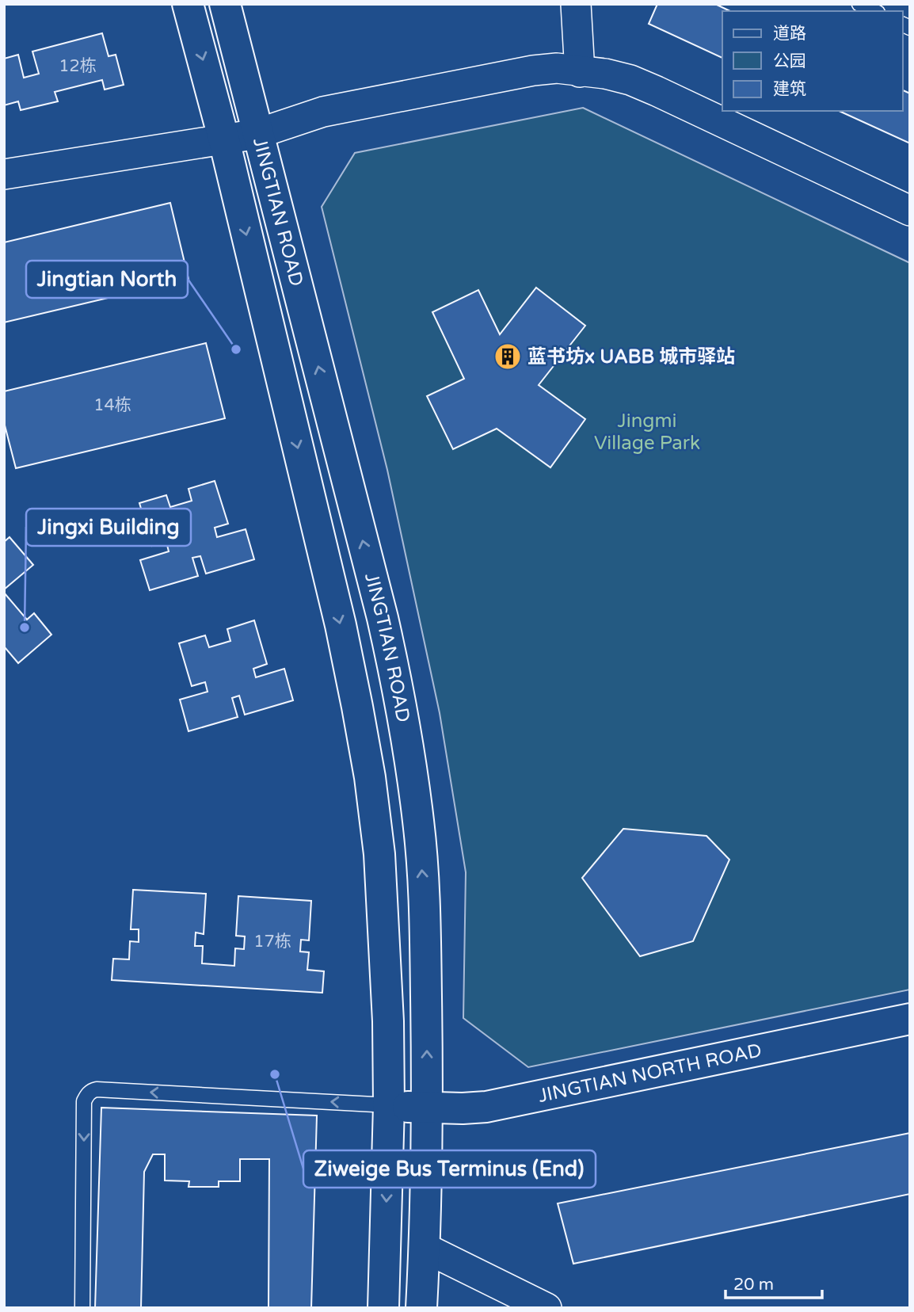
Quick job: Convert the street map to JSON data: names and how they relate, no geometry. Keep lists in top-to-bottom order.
{
  "streets": {
    "main road": ["JINGTIAN ROAD", "JINGTIAN NORTH ROAD"]
  },
  "crossings": [
    ["JINGTIAN ROAD", "JINGTIAN NORTH ROAD"]
  ],
  "parks": ["Jingmi Village Park"],
  "places": {
    "other": ["Jingtian North", "Jingxi Building", "Ziweige Bus Terminus (End)"],
    "building": ["蓝书坊x UABB 城市驿站"]
  },
  "house_numbers": ["12栋", "14栋", "17栋"],
  "legend": ["道路", "公园", "建筑"],
  "scale_bar": "20 m"
}
